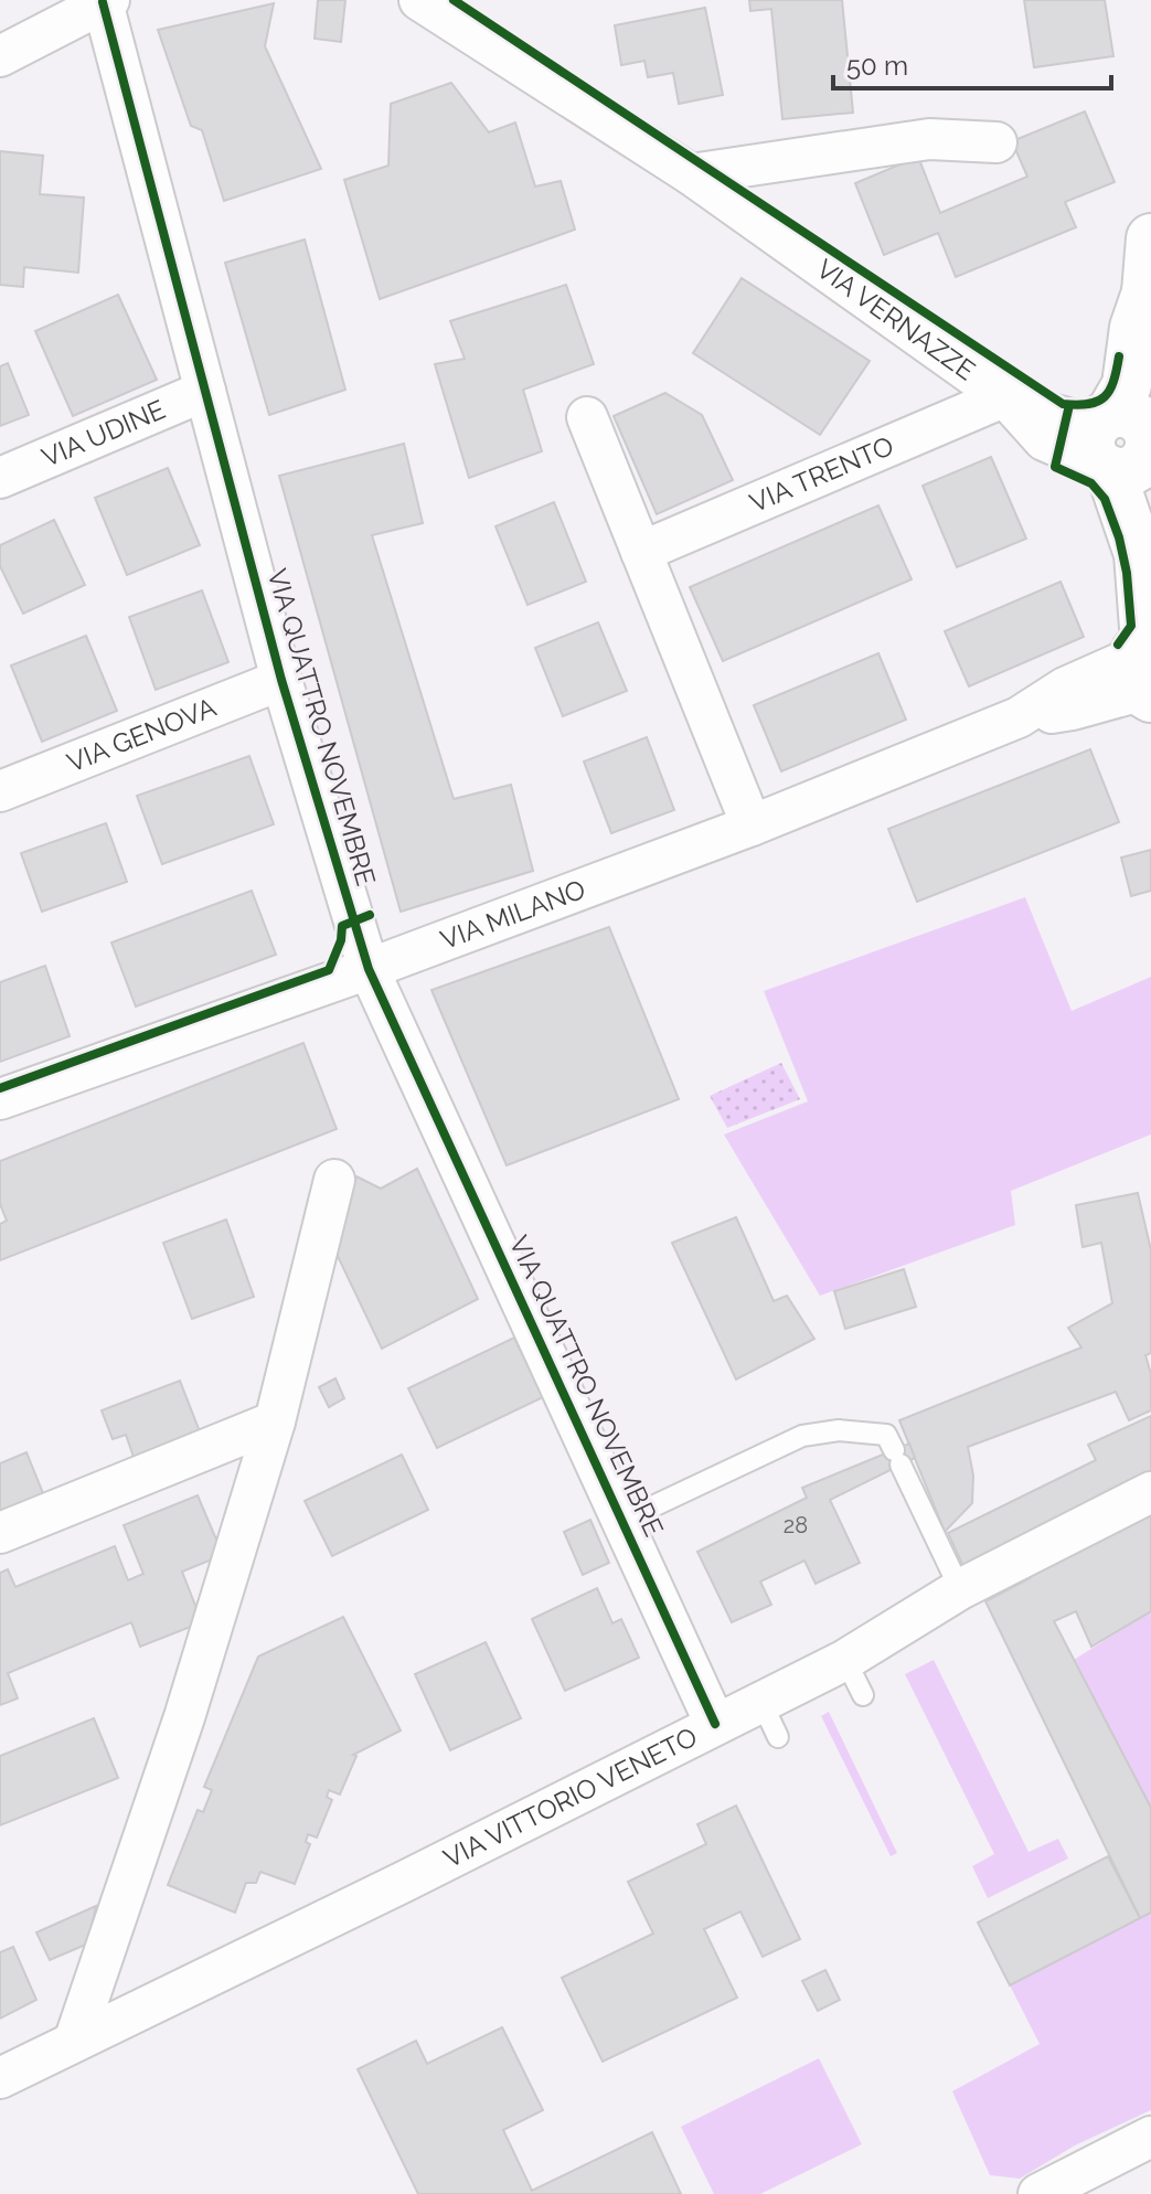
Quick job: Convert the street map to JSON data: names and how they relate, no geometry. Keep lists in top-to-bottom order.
{
  "streets": {
    "street": [
      "VIA VERNAZZE",
      "VIA UDINE",
      "VIA TRENTO",
      "VIA QUATTRO NOVEMBRE",
      "VIA GENOVA",
      "VIA MILANO",
      "VIA VITTORIO VENETO"
    ]
  },
  "crossings": [
    ["VIA VERNAZZE", "VIA TRENTO"],
    ["VIA UDINE", "VIA QUATTRO NOVEMBRE"],
    ["VIA QUATTRO NOVEMBRE", "VIA GENOVA"],
    ["VIA QUATTRO NOVEMBRE", "VIA MILANO"],
    ["VIA QUATTRO NOVEMBRE", "VIA VITTORIO VENETO"]
  ],
  "house_numbers": ["28"],
  "scale_bar": "50 m"
}
